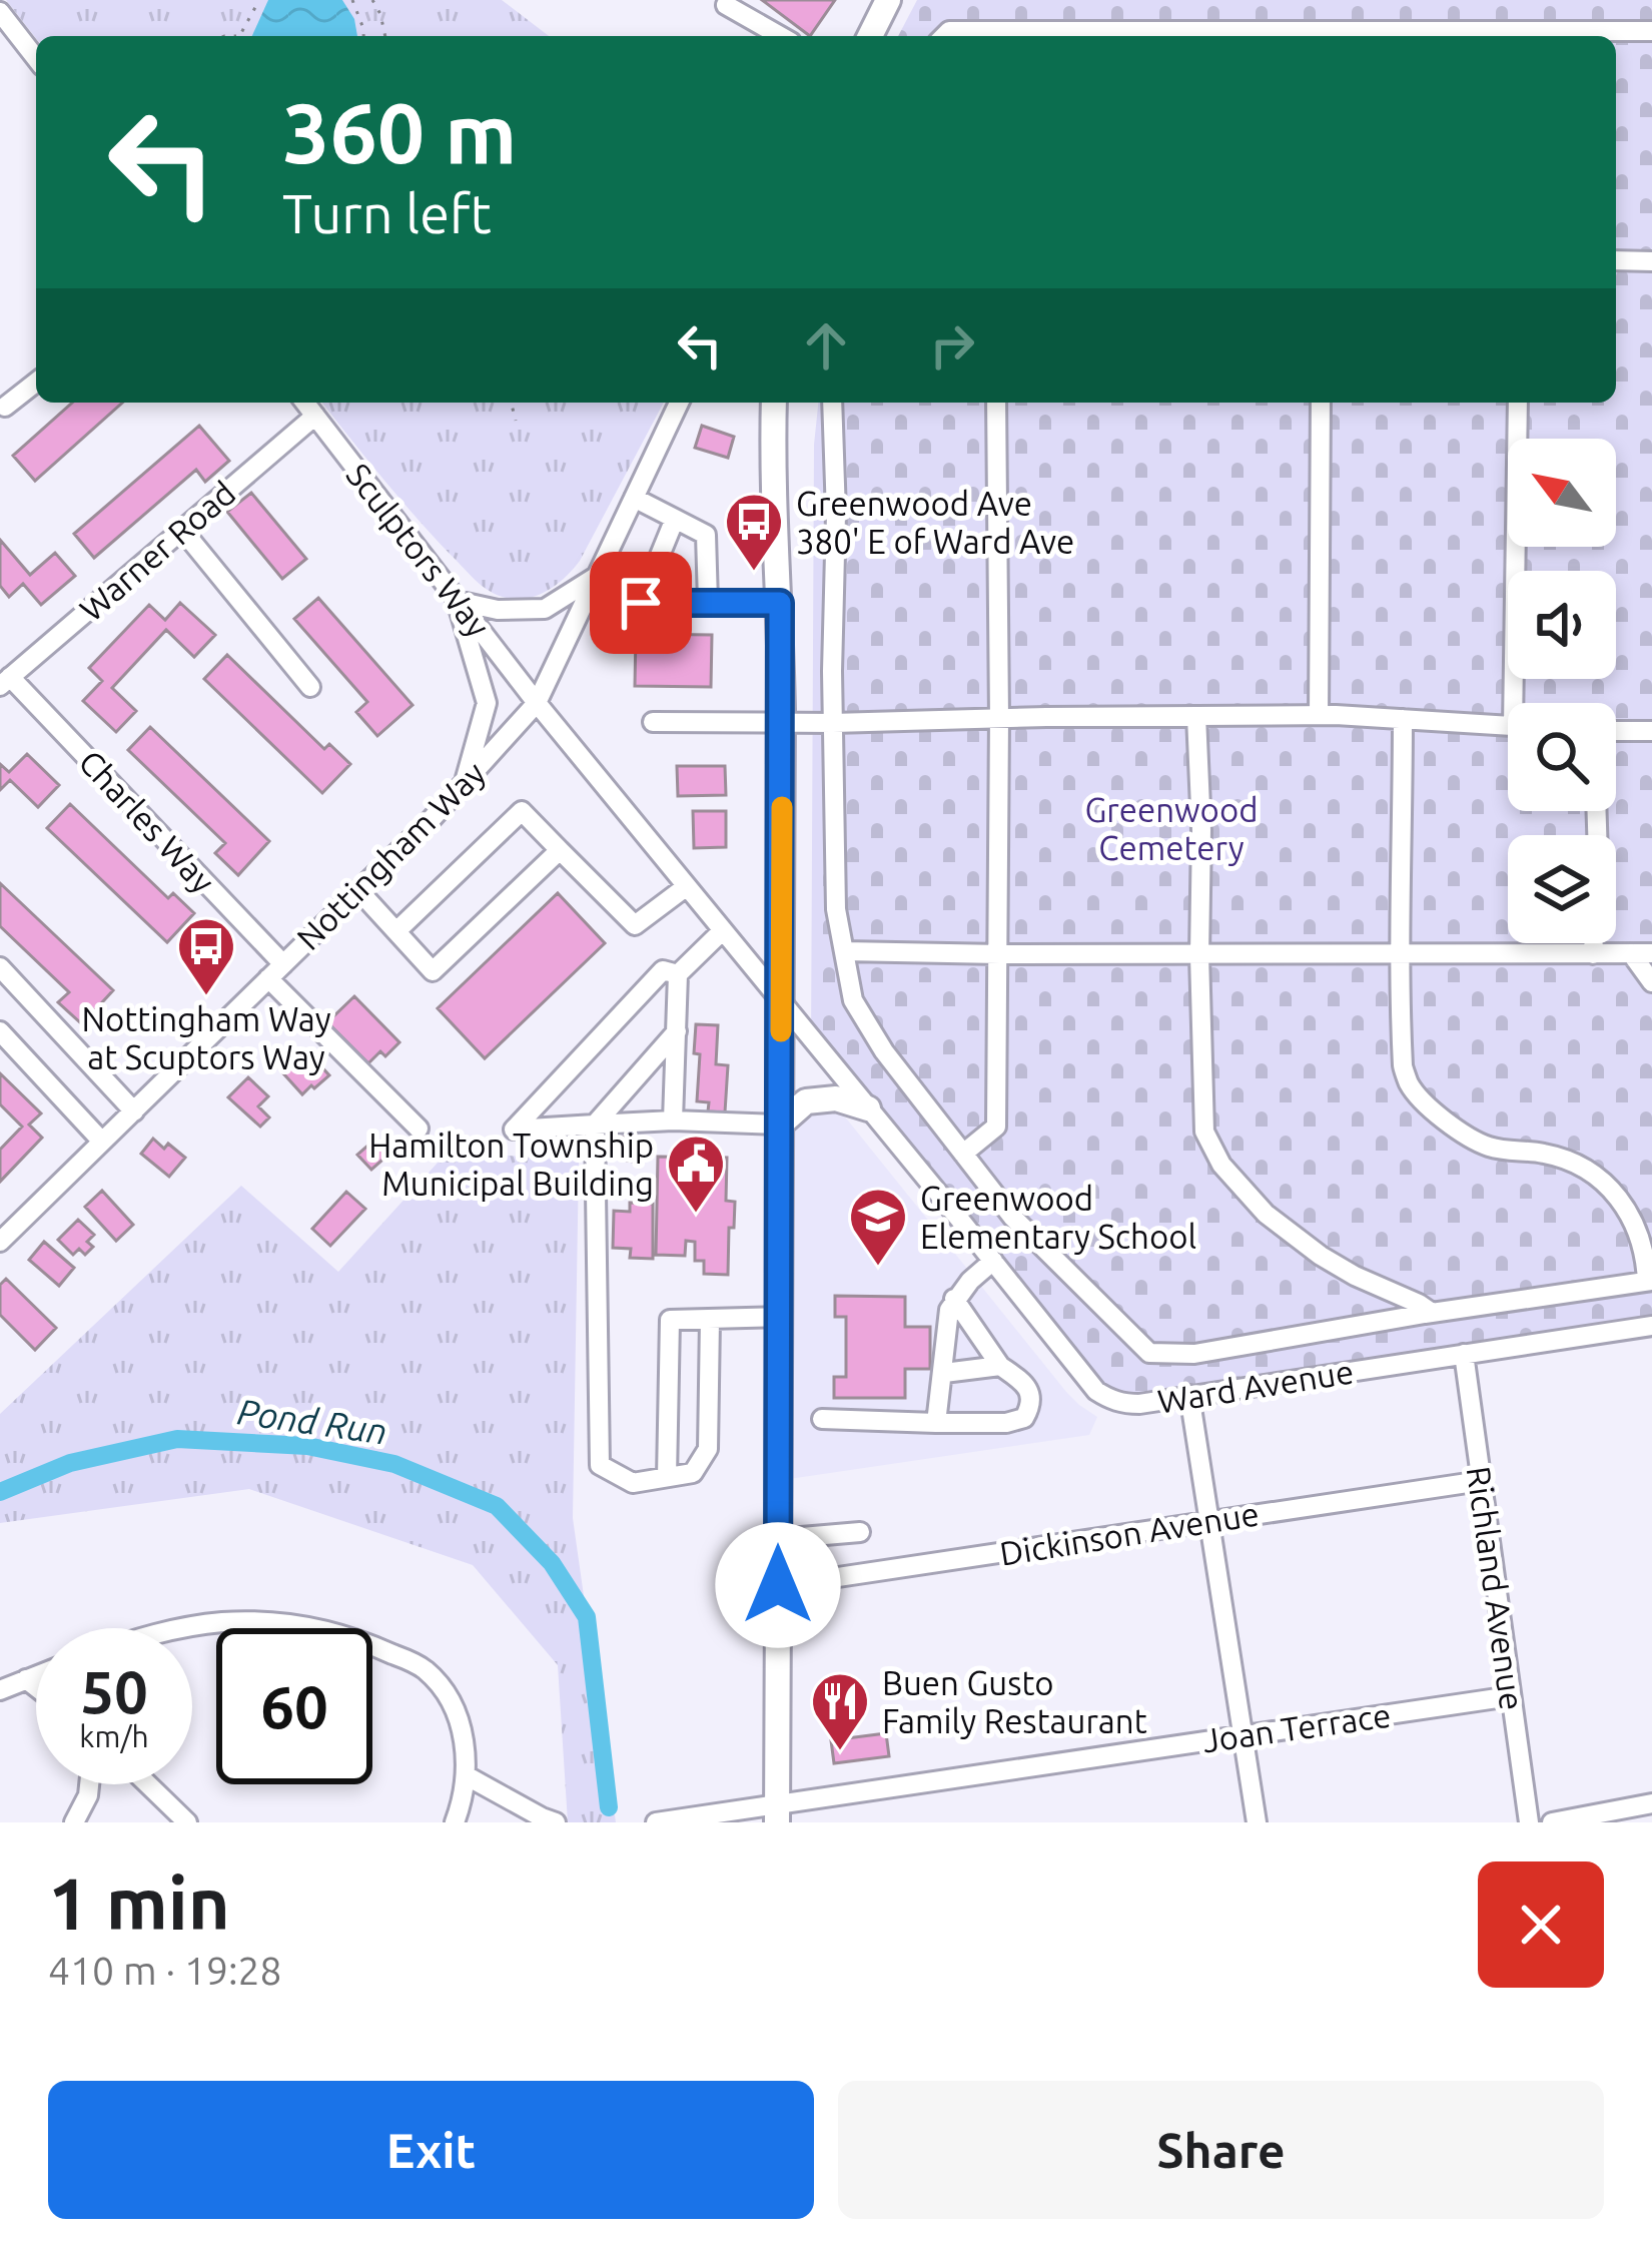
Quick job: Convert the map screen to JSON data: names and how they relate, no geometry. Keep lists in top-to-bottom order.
{
  "streets": {
    "street": [
      "Sculptors Way",
      "Warner Road",
      "Charles Way",
      "Nottingham Way",
      "Ward Avenue",
      "Dickinson Avenue",
      "Richland Avenue",
      "Joan Terrace"
    ]
  },
  "crossings": [
    ["Sculptors Way", "Warner Road"],
    ["Sculptors Way", "Nottingham Way"],
    ["Sculptors Way", "Ward Avenue"],
    ["Warner Road", "Charles Way"],
    ["Charles Way", "Nottingham Way"],
    ["Nottingham Way", "Ward Avenue"],
    ["Ward Avenue", "Richland Avenue"],
    ["Dickinson Avenue", "Richland Avenue"],
    ["Richland Avenue", "Joan Terrace"]
  ],
  "water": ["Pond Run"],
  "parks": ["Greenwood Cemetery"],
  "places": {
    "bus stop": ["Greenwood Ave 380' E of Ward Ave", "Nottingham Way at Scuptors Way"],
    "public building": ["Hamilton Township Municipal Building"],
    "school or university": ["Greenwood Elementary School"],
    "restaurant": ["Buen Gusto Family Restaurant"]
  },
  "north": "top left",
  "page": {
    "turn": ["360 m", "Turn left"],
    "speed": "50 km/h",
    "limit": "60",
    "heading": ["1 min", "410 m · 19:28"],
    "buttons": ["Exit", "Share"]
  }
}
